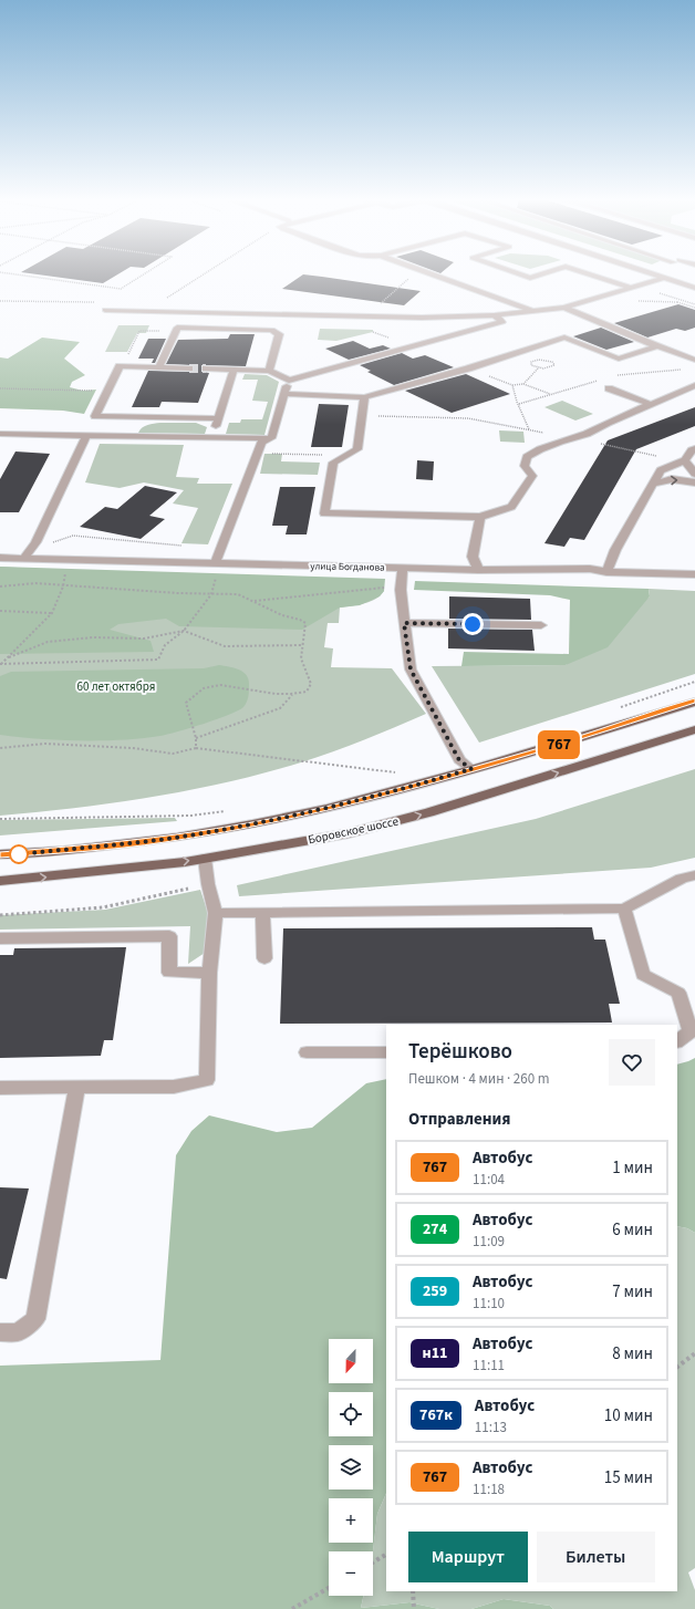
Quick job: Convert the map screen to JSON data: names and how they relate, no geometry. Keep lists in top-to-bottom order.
{
  "streets": {
    "main road": ["Боровское шоссе"],
    "street": ["улица Богданова"]
  },
  "parks": ["60 лет октября"],
  "lines": ["bus line 767"],
  "north": "bottom",
  "page": {
    "on_map": "767",
    "heading": [
      ["Терёшково", "Пешком · 4 мин · 260 m"],
      "Отправления"
    ],
    "list": [
      {
        "mark": "767",
        "name": "Автобус",
        "note": "11:04",
        "value": "1 мин"
      },
      {
        "mark": "274",
        "name": "Автобус",
        "note": "11:09",
        "value": "6 мин"
      },
      {
        "mark": "259",
        "name": "Автобус",
        "note": "11:10",
        "value": "7 мин"
      },
      {
        "mark": "н11",
        "name": "Автобус",
        "note": "11:11",
        "value": "8 мин"
      },
      {
        "mark": "767к",
        "name": "Автобус",
        "note": "11:13",
        "value": "10 мин"
      },
      {
        "mark": "767",
        "name": "Автобус",
        "note": "11:18",
        "value": "15 мин"
      }
    ],
    "map_buttons": ["+", "−"],
    "buttons": ["Маршрут", "Билеты"]
  }
}
